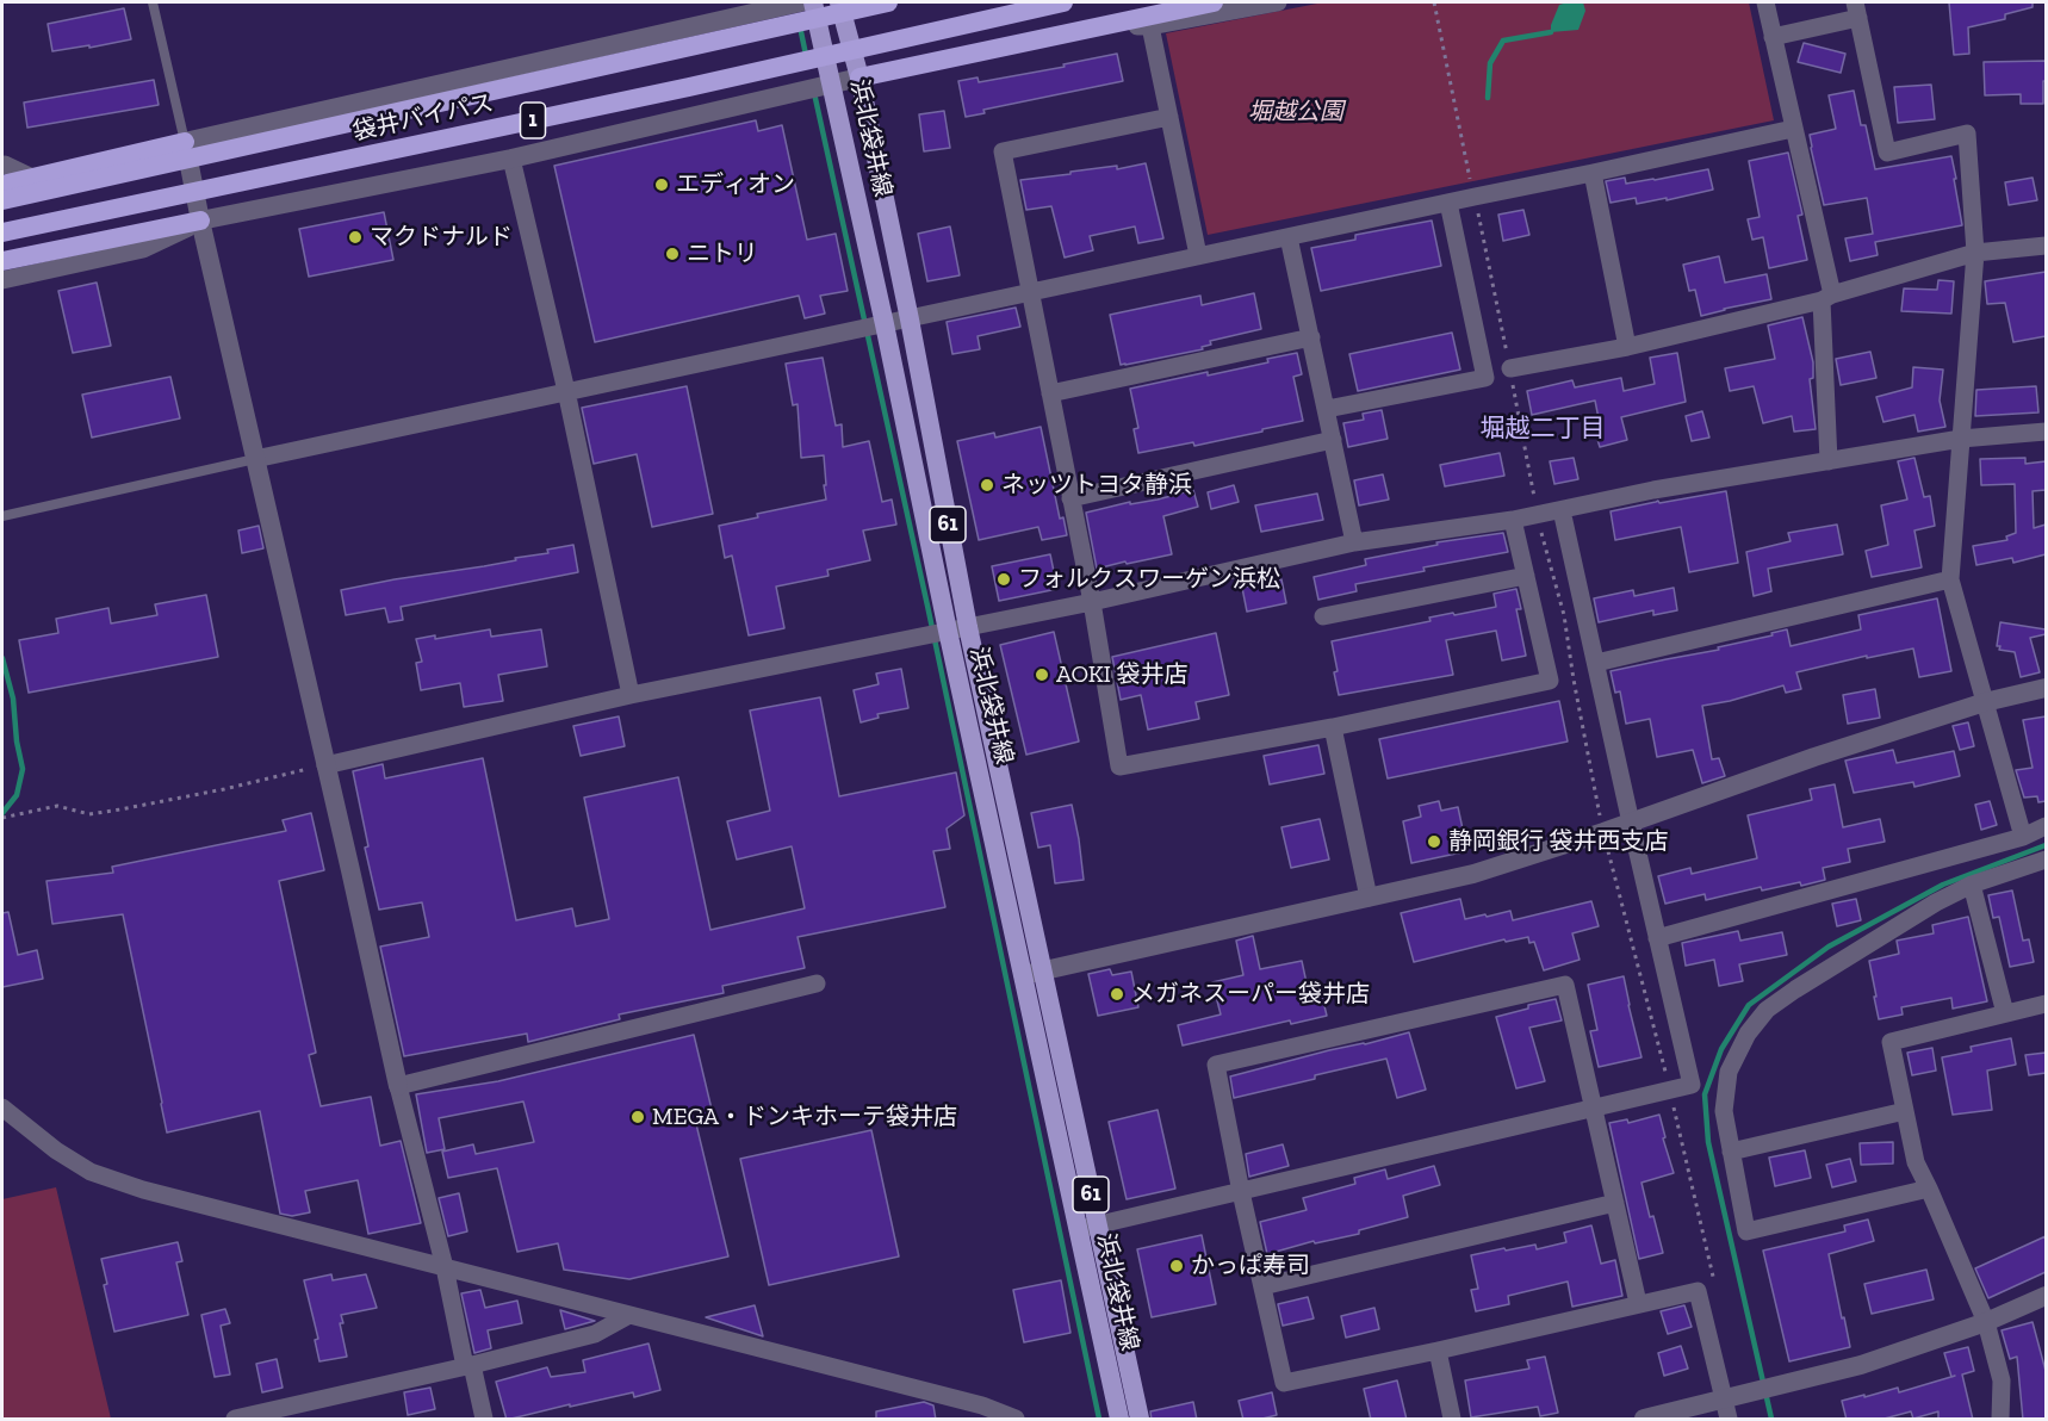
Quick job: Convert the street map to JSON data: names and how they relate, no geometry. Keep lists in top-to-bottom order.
{
  "streets": {
    "highway": ["袋井バイパス", "1"],
    "main road": ["浜北袋井線", "61"]
  },
  "districts": ["堀越二丁目"],
  "parks": ["堀越公園"],
  "places": [
    "エディオン",
    "マクドナルド",
    "ニトリ",
    "ネッツトヨタ静浜",
    "フォルクスワーゲン浜松",
    "AOKI 袋井店",
    "静岡銀行 袋井西支店",
    "メガネスーパー袋井店",
    "MEGA・ドンキホーテ袋井店",
    "かっぱ寿司"
  ]
}
